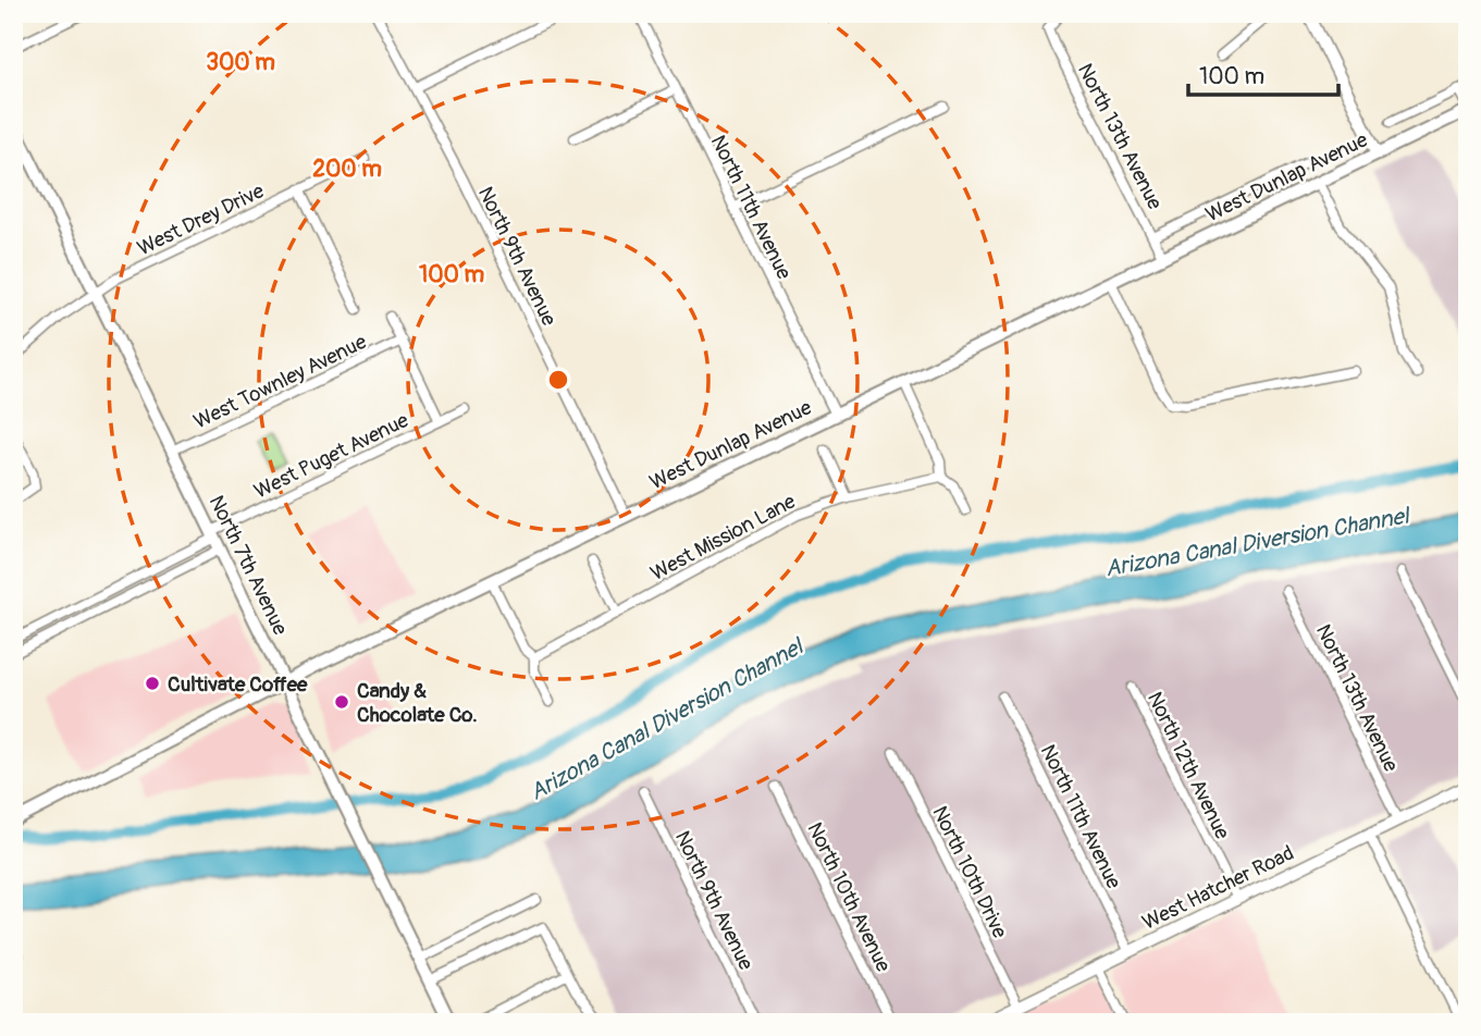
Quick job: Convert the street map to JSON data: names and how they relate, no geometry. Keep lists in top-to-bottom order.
{
  "streets": {
    "main road": ["West Dunlap Avenue", "North 7th Avenue"],
    "street": [
      "North 13th Avenue",
      "North 11th Avenue",
      "West Drey Drive",
      "North 9th Avenue",
      "West Townley Avenue",
      "West Puget Avenue",
      "West Mission Lane",
      "North 12th Avenue",
      "North 10th Drive",
      "West Hatcher Road",
      "North 10th Avenue"
    ]
  },
  "crossings": [
    ["North 13th Avenue", "West Dunlap Avenue"],
    ["North 13th Avenue", "West Hatcher Road"],
    ["West Dunlap Avenue", "North 11th Avenue"],
    ["West Dunlap Avenue", "North 9th Avenue"],
    ["West Dunlap Avenue", "North 7th Avenue"],
    ["North 11th Avenue", "West Hatcher Road"],
    ["West Drey Drive", "North 7th Avenue"],
    ["West Townley Avenue", "North 7th Avenue"],
    ["West Puget Avenue", "North 7th Avenue"],
    ["North 12th Avenue", "West Hatcher Road"],
    ["North 10th Drive", "West Hatcher Road"]
  ],
  "water": ["Arizona Canal Diversion Channel"],
  "places": ["Cultivate Coffee", "Candy & Chocolate Co."],
  "scale_bar": "100 m",
  "rings": ["300 m", "200 m", "100 m"]
}
